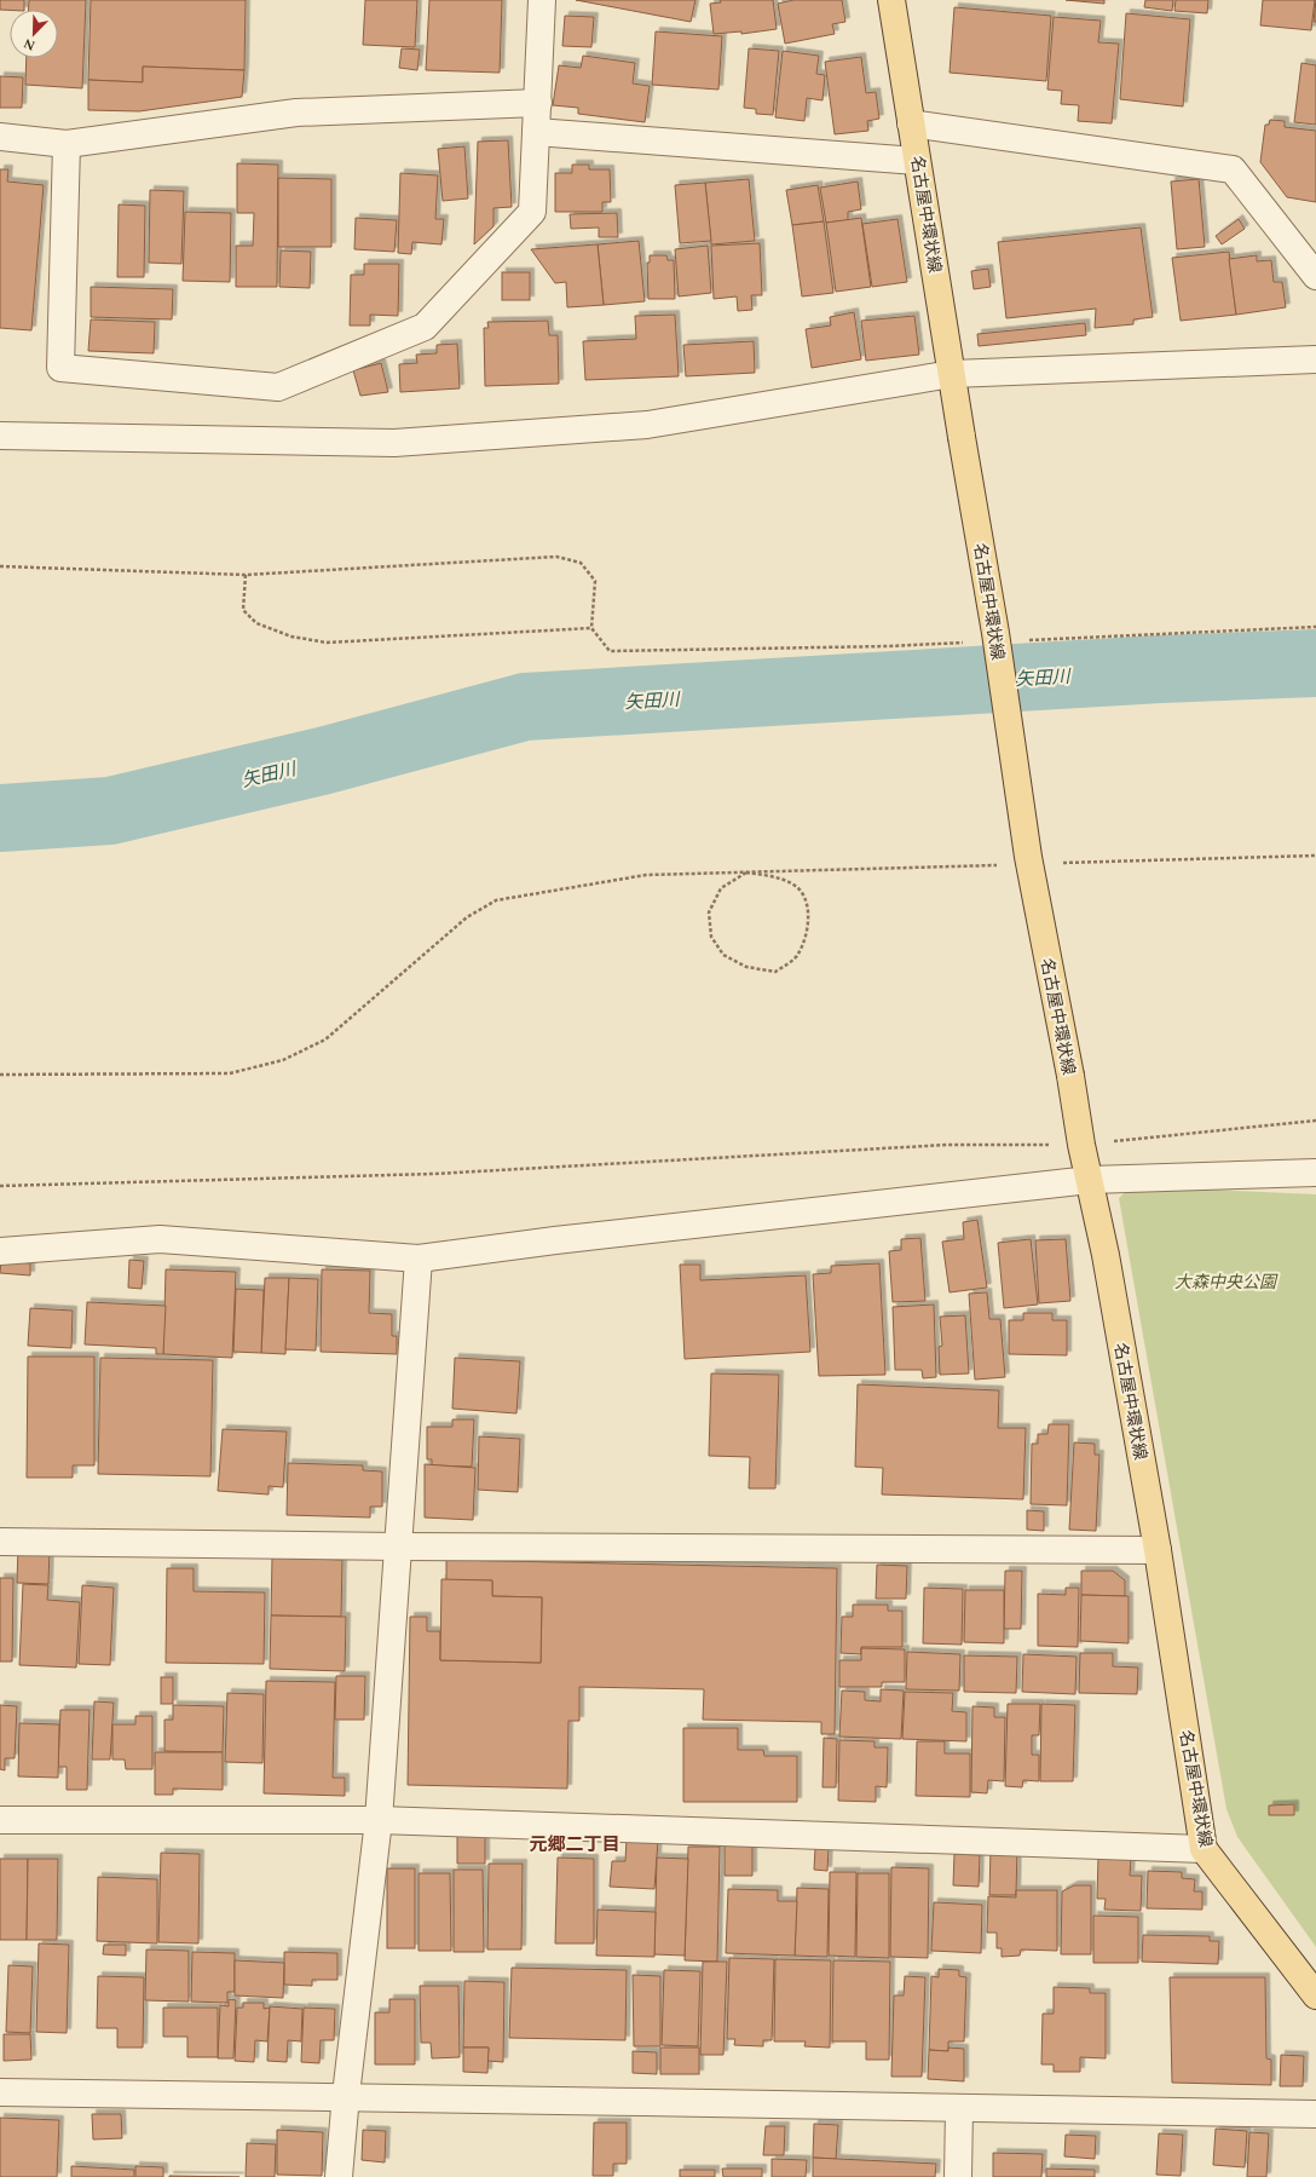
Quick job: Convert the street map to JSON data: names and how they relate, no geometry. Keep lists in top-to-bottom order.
{
  "streets": {
    "main road": ["名古屋中環状線"]
  },
  "districts": ["元郷二丁目"],
  "water": ["矢田川"],
  "parks": ["大森中央公園"],
  "north": "bottom left"
}
